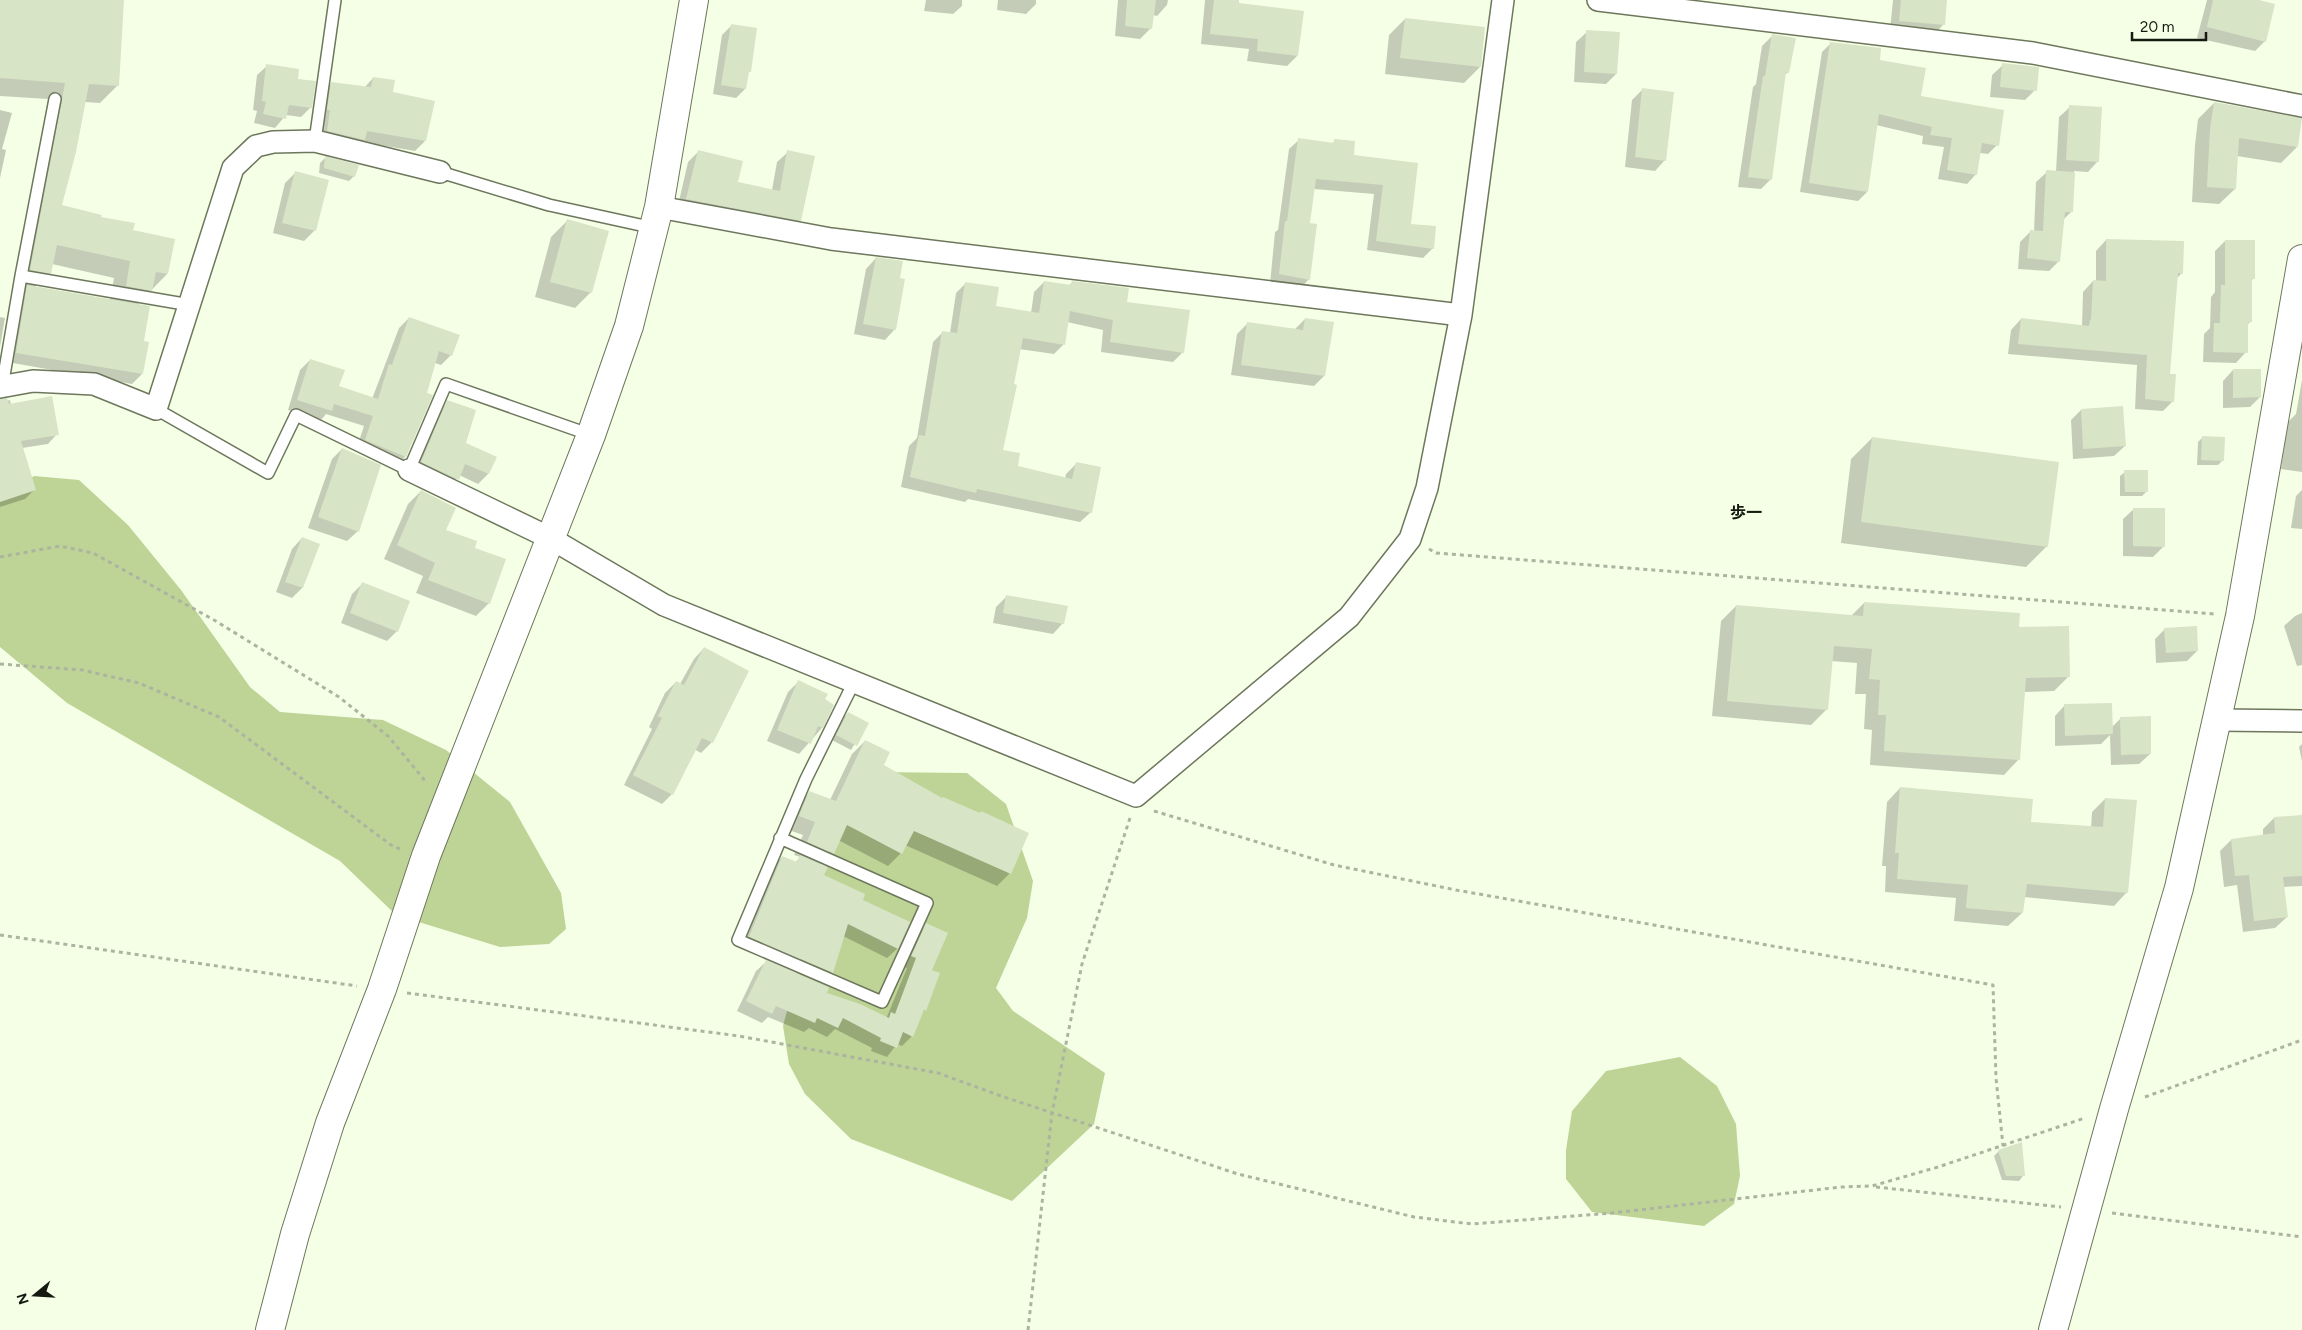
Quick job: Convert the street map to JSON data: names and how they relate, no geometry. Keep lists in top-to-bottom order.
{
  "districts": ["歩一"],
  "scale_bar": "20 m",
  "north": "left"
}
